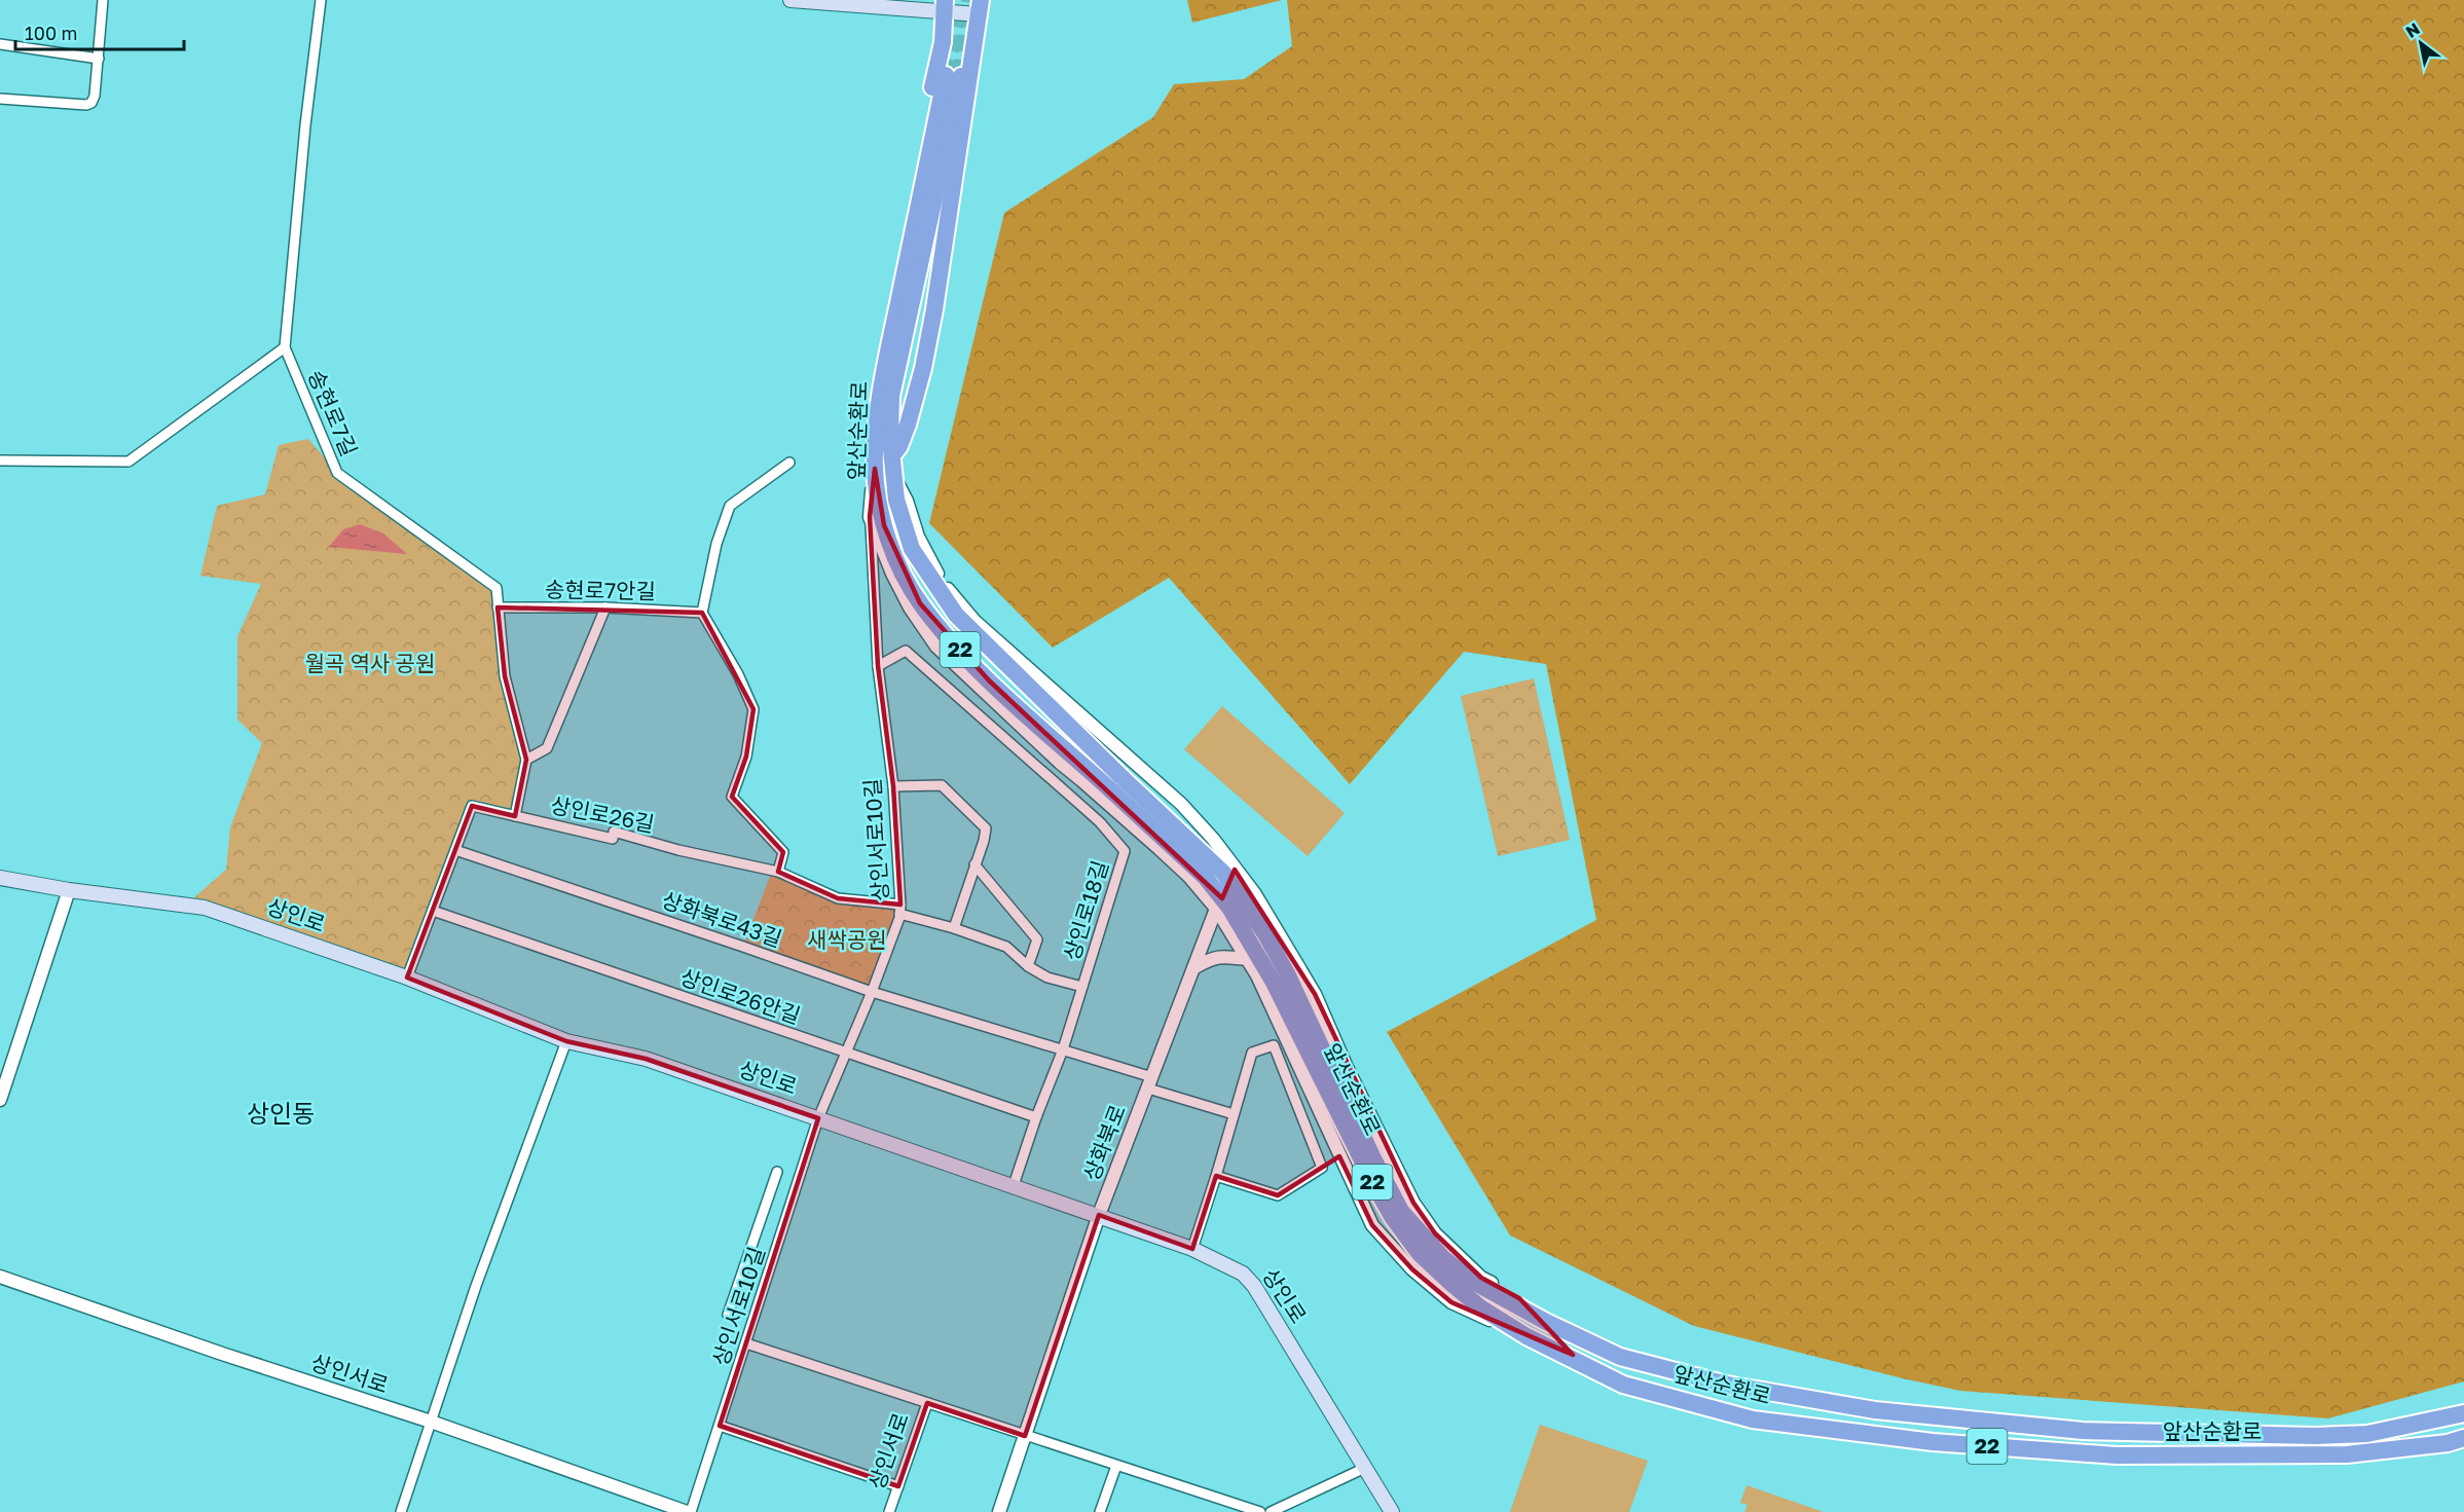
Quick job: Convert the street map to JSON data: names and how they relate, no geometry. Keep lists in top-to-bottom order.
{
  "streets": {
    "highway": ["앞산순환로", "22"],
    "main road": ["상인로"],
    "street": [
      "송현로7길",
      "송현로7안길",
      "상인로26길",
      "상인서로10길",
      "상인로18길",
      "상화북로43길",
      "상인로26안길",
      "상화북로",
      "상인서로"
    ]
  },
  "crossings": [
    ["송현로7길", "송현로7안길"],
    ["송현로7길", "상인로26길"],
    ["상인로26길", "상인서로10길"],
    ["상인로26길", "상인로18길"],
    ["상인로26길", "상인로"],
    ["상인로26길", "상화북로43길"],
    ["상인로26길", "상인로26안길"],
    ["상인서로10길", "상인로18길"],
    ["상인서로10길", "상인로"],
    ["상인서로10길", "상화북로43길"],
    ["상인서로10길", "상인로26안길"],
    ["상인로18길", "상인로"],
    ["상인로18길", "상화북로43길"],
    ["상인로18길", "상인로26안길"],
    ["상인로", "상화북로"],
    ["상화북로43길", "상화북로"]
  ],
  "districts": ["상인동"],
  "parks": ["월곡 역사 공원", "새싹공원"],
  "scale_bar": "100 m",
  "north": "top left"
}
